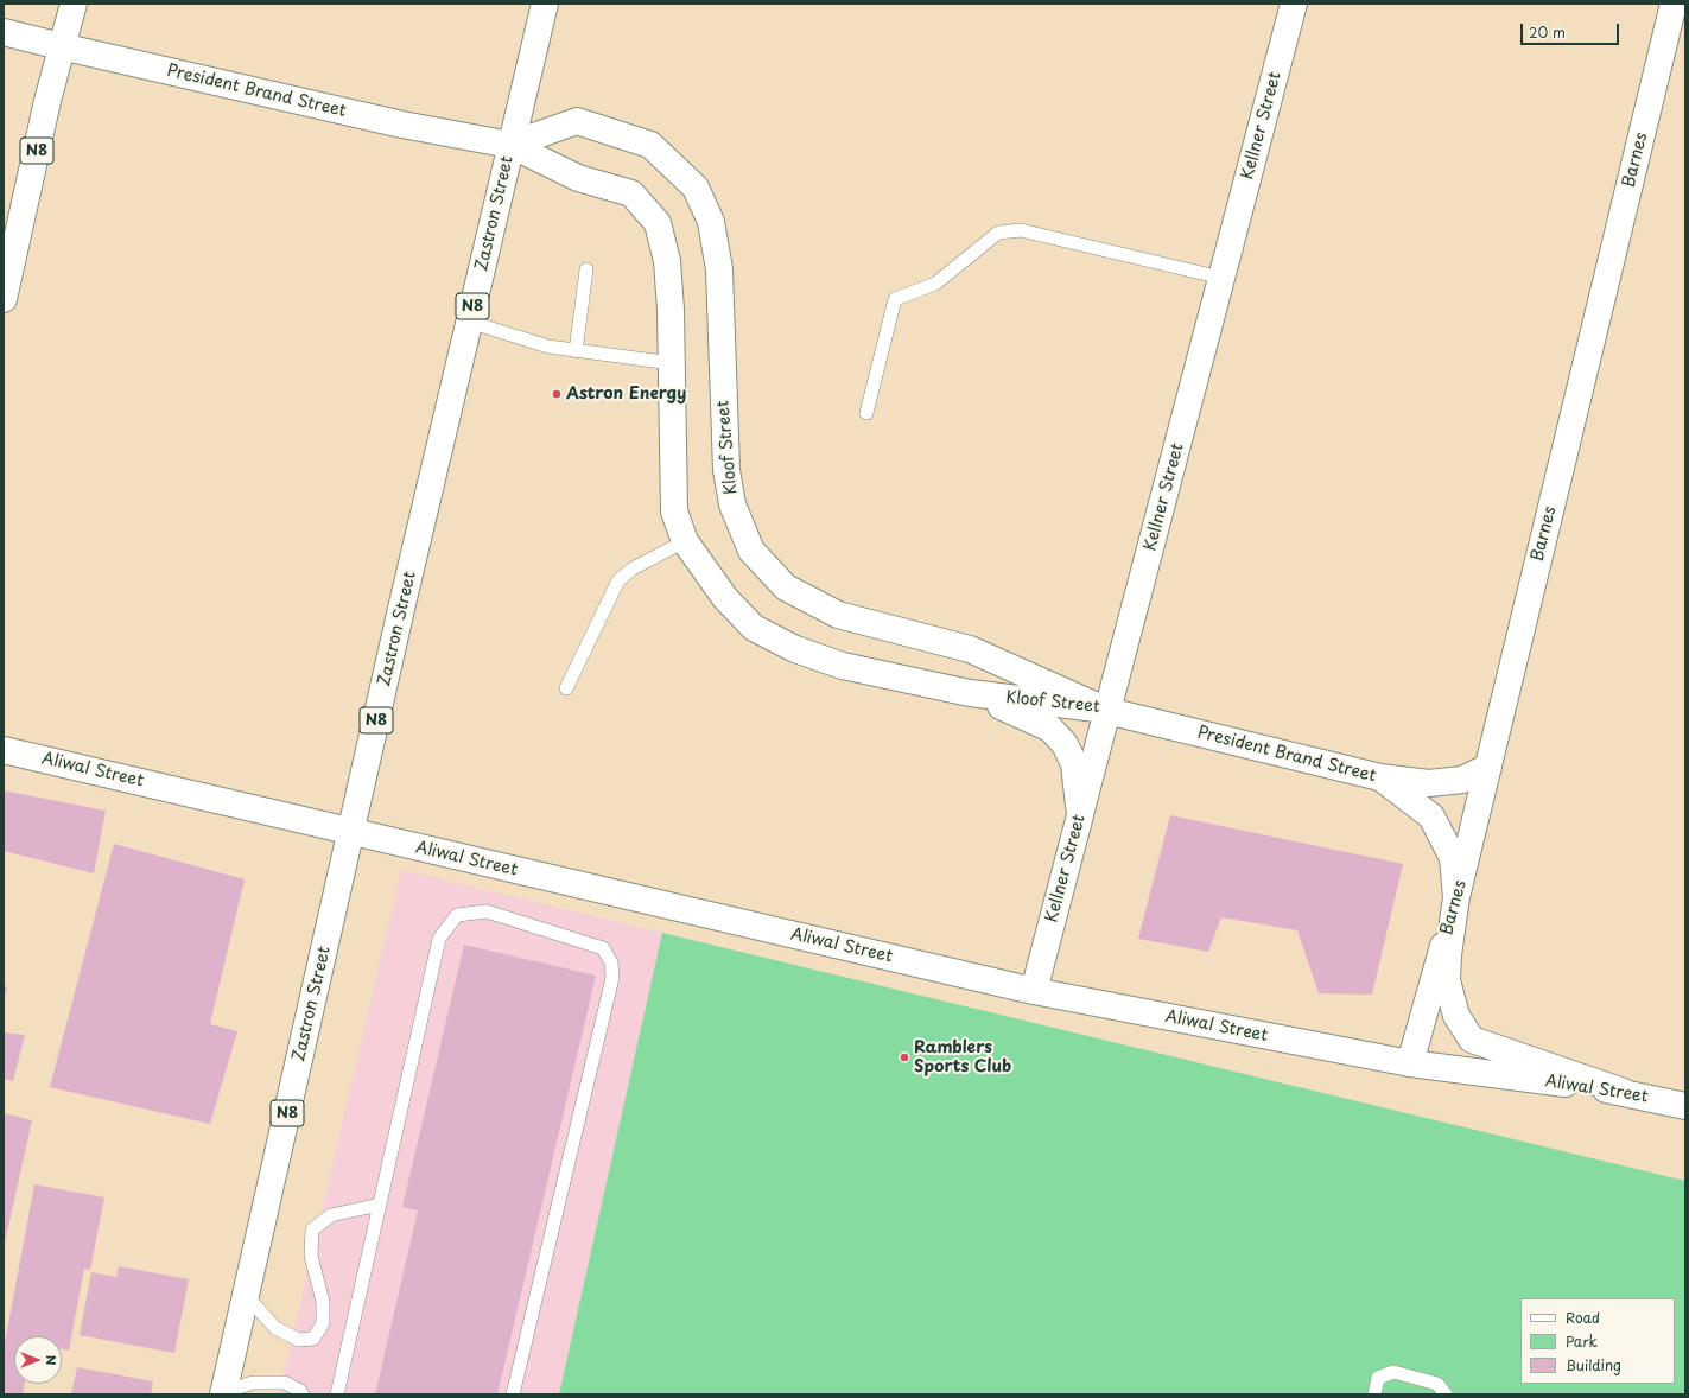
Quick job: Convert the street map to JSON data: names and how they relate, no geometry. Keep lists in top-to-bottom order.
{
  "streets": {
    "main road": [
      "President Brand Street",
      "Kellner Street",
      "N8",
      "Barnes",
      "Zastron Street",
      "Kloof Street",
      "Aliwal Street"
    ]
  },
  "crossings": [
    ["President Brand Street", "Kellner Street"],
    ["President Brand Street", "N8"],
    ["President Brand Street", "Barnes"],
    ["President Brand Street", "Zastron Street"],
    ["President Brand Street", "Kloof Street"],
    ["President Brand Street", "Aliwal Street"],
    ["Kellner Street", "Kloof Street"],
    ["Kellner Street", "Aliwal Street"],
    ["Barnes", "Aliwal Street"],
    ["Zastron Street", "Kloof Street"],
    ["Zastron Street", "Aliwal Street"]
  ],
  "places": ["Astron Energy", "Ramblers Sports Club"],
  "legend": ["Road", "Park", "Building"],
  "scale_bar": "20 m",
  "north": "right"
}
